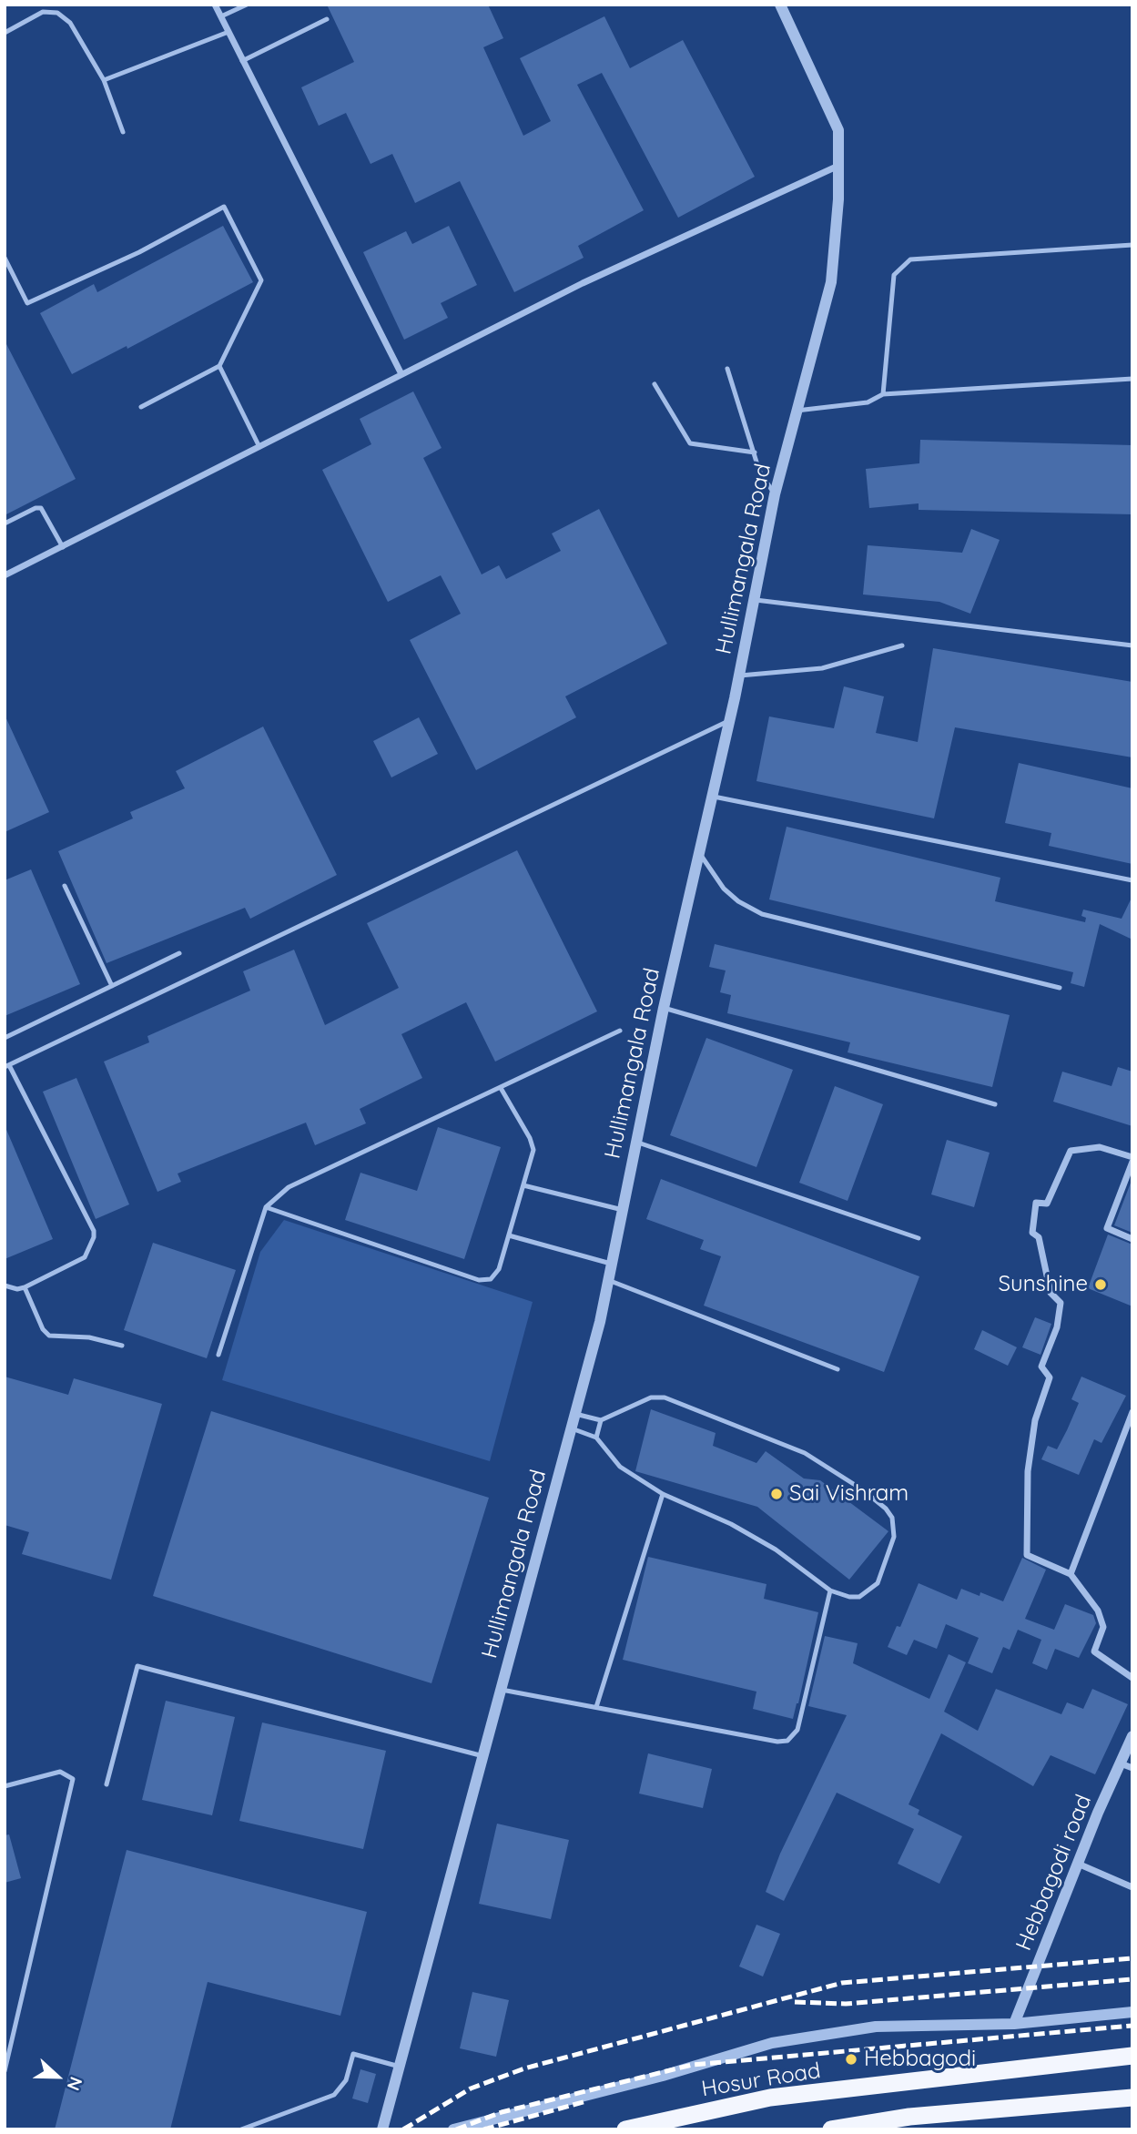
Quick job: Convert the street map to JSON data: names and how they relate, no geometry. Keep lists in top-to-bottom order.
{
  "streets": {
    "highway": ["Hosur Road"],
    "street": ["Hullimangala Road", "Hebbagodi road"]
  },
  "places": ["Sunshine", "Sai Vishram", "Hebbagodi"],
  "north": "right"
}
